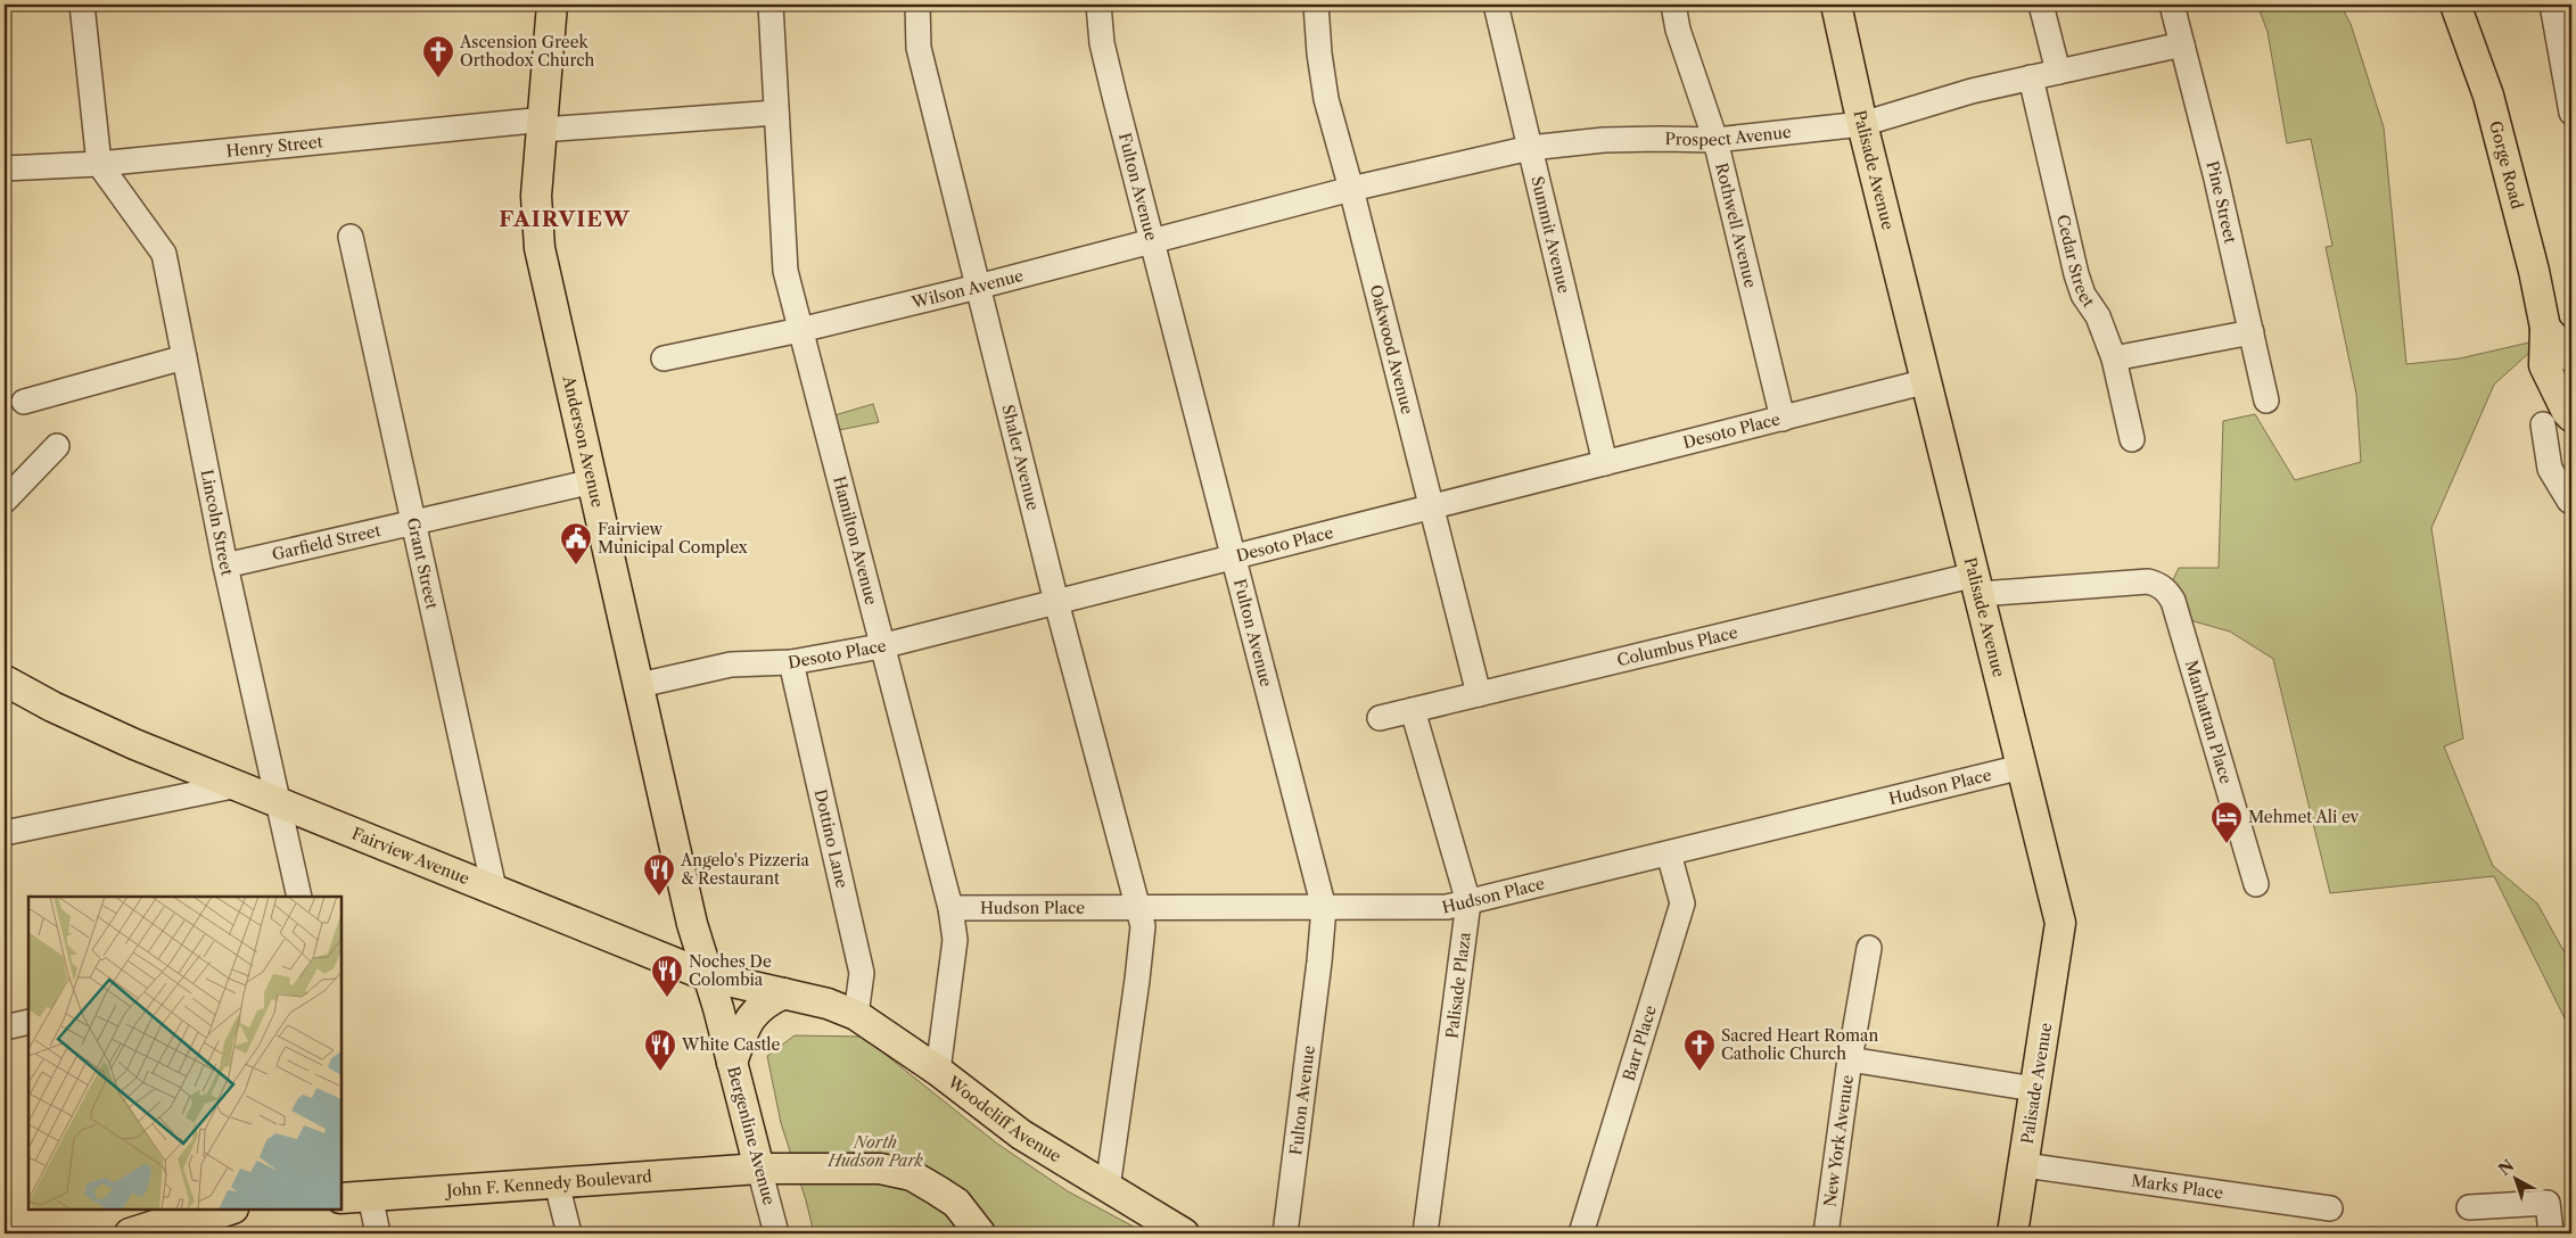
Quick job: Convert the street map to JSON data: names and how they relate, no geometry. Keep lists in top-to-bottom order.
{
  "streets": {
    "main road": [
      "Gorge Road",
      "Palisade Avenue",
      "Anderson Avenue",
      "Fairview Avenue",
      "Woodcliff Avenue",
      "Bergenline Avenue",
      "John F. Kennedy Boulevard"
    ],
    "street": [
      "Prospect Avenue",
      "Henry Street",
      "Fulton Avenue",
      "Pine Street",
      "Rothwell Avenue",
      "Summit Avenue",
      "Cedar Street",
      "Wilson Avenue",
      "Oakwood Avenue",
      "Desoto Place",
      "Shaler Avenue",
      "Lincoln Street",
      "Hamilton Avenue",
      "Garfield Street",
      "Grant Street",
      "Columbus Place",
      "Manhattan Place",
      "Hudson Place",
      "Dottino Lane",
      "Palisade Plaza",
      "Barr Place",
      "New York Avenue",
      "Marks Place"
    ]
  },
  "crossings": [
    ["Prospect Avenue", "Palisade Avenue"],
    ["Prospect Avenue", "Pine Street"],
    ["Prospect Avenue", "Rothwell Avenue"],
    ["Prospect Avenue", "Summit Avenue"],
    ["Prospect Avenue", "Cedar Street"],
    ["Prospect Avenue", "Wilson Avenue"],
    ["Prospect Avenue", "Oakwood Avenue"],
    ["Henry Street", "Anderson Avenue"],
    ["Henry Street", "Lincoln Street"],
    ["Henry Street", "Hamilton Avenue"],
    ["Palisade Avenue", "Desoto Place"],
    ["Palisade Avenue", "Columbus Place"],
    ["Palisade Avenue", "Hudson Place"],
    ["Palisade Avenue", "Marks Place"],
    ["Fulton Avenue", "Wilson Avenue"],
    ["Fulton Avenue", "Desoto Place"],
    ["Fulton Avenue", "Hudson Place"],
    ["Rothwell Avenue", "Desoto Place"],
    ["Summit Avenue", "Desoto Place"],
    ["Wilson Avenue", "Shaler Avenue"],
    ["Wilson Avenue", "Hamilton Avenue"],
    ["Oakwood Avenue", "Desoto Place"],
    ["Oakwood Avenue", "Columbus Place"],
    ["Desoto Place", "Anderson Avenue"],
    ["Desoto Place", "Shaler Avenue"],
    ["Desoto Place", "Hamilton Avenue"],
    ["Desoto Place", "Dottino Lane"],
    ["Anderson Avenue", "Garfield Street"],
    ["Anderson Avenue", "Fairview Avenue"],
    ["Anderson Avenue", "Bergenline Avenue"],
    ["Shaler Avenue", "Hudson Place"],
    ["Shaler Avenue", "Woodcliff Avenue"],
    ["Lincoln Street", "Garfield Street"],
    ["Lincoln Street", "Fairview Avenue"],
    ["Hamilton Avenue", "Hudson Place"],
    ["Hamilton Avenue", "Woodcliff Avenue"],
    ["Garfield Street", "Grant Street"],
    ["Grant Street", "Fairview Avenue"],
    ["Columbus Place", "Manhattan Place"],
    ["Columbus Place", "Palisade Plaza"],
    ["Hudson Place", "Palisade Plaza"],
    ["Hudson Place", "Barr Place"],
    ["Dottino Lane", "Woodcliff Avenue"],
    ["Fairview Avenue", "Woodcliff Avenue"],
    ["Fairview Avenue", "Bergenline Avenue"],
    ["Bergenline Avenue", "John F. Kennedy Boulevard"]
  ],
  "districts": ["FAIRVIEW"],
  "parks": ["North Hudson Park"],
  "places": {
    "church": ["Ascension Greek Orthodox Church", "Sacred Heart Roman Catholic Church"],
    "public building": ["Fairview Municipal Complex"],
    "hotel": ["Mehmet Ali ev"],
    "restaurant": ["Angelo's Pizzeria & Restaurant", "Noches De Colombia", "White Castle"]
  },
  "north": "top left"
}
